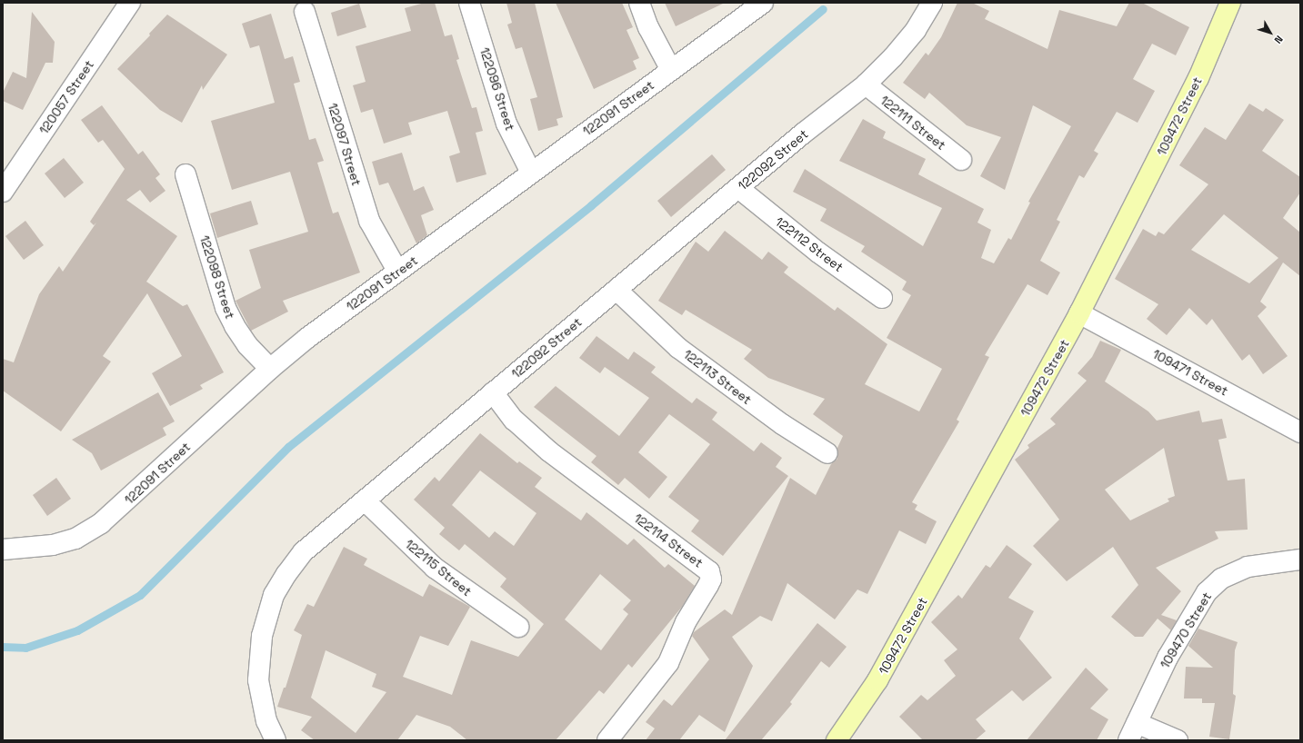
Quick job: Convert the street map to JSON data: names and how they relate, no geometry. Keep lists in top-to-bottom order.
{
  "streets": {
    "street": [
      "122096 Street",
      "120057 Street",
      "122091 Street",
      "109472 Street",
      "122111 Street",
      "122097 Street",
      "122092 Street",
      "122112 Street",
      "122098 Street",
      "109471 Street",
      "122113 Street",
      "122114 Street",
      "122115 Street",
      "109470 Street"
    ]
  },
  "crossings": [
    ["122096 Street", "122091 Street"],
    ["122091 Street", "122097 Street"],
    ["122091 Street", "122098 Street"],
    ["109472 Street", "109471 Street"],
    ["122111 Street", "122092 Street"],
    ["122092 Street", "122112 Street"],
    ["122092 Street", "122113 Street"],
    ["122092 Street", "122114 Street"],
    ["122092 Street", "122115 Street"]
  ],
  "north": "bottom right"
}
